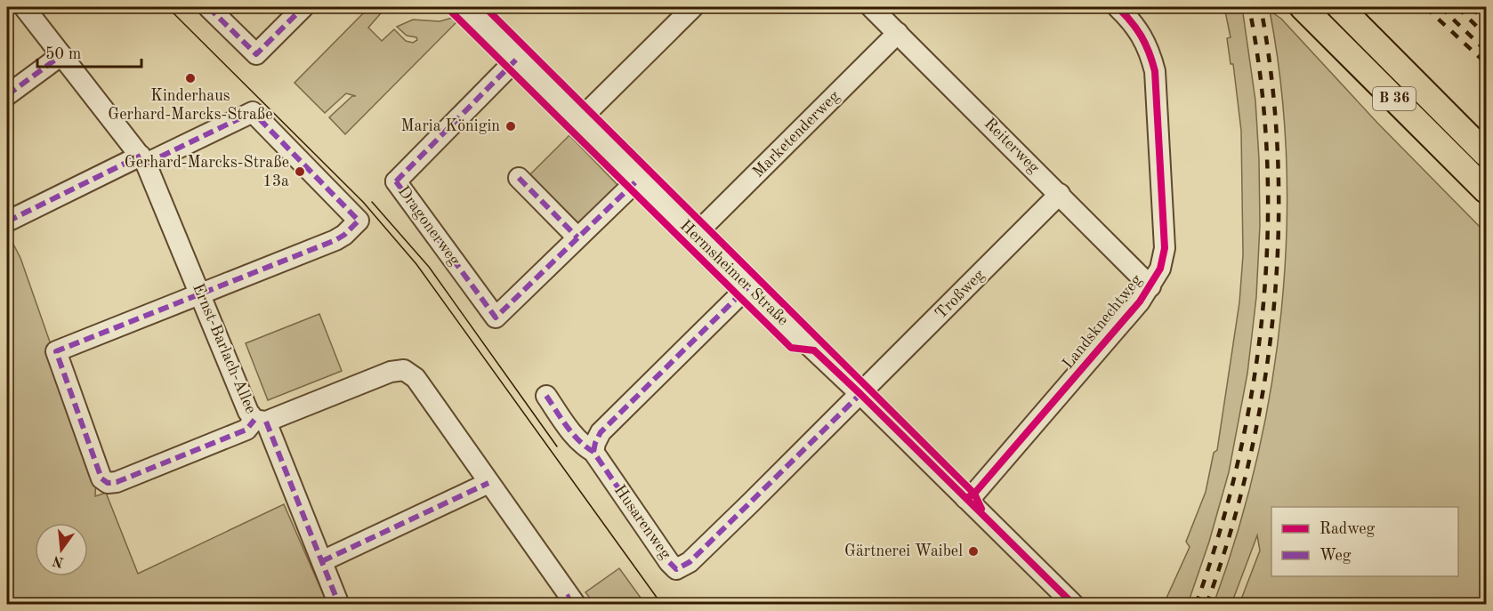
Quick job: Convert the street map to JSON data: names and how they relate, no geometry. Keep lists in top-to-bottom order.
{
  "streets": {
    "main road": ["B 36"],
    "street": [
      "Marketenderweg",
      "Reiterweg",
      "Dragonerweg",
      "Hermsheimer Straße",
      "Troßweg",
      "Landsknechtweg",
      "Ernst-Barlach-Allee",
      "Husarenweg"
    ]
  },
  "crossings": [
    ["Marketenderweg", "Reiterweg"],
    ["Marketenderweg", "Hermsheimer Straße"],
    ["Reiterweg", "Troßweg"],
    ["Reiterweg", "Landsknechtweg"],
    ["Dragonerweg", "Hermsheimer Straße"],
    ["Hermsheimer Straße", "Troßweg"],
    ["Hermsheimer Straße", "Landsknechtweg"],
    ["Hermsheimer Straße", "Husarenweg"],
    ["Troßweg", "Husarenweg"]
  ],
  "places": [
    "Kinderhaus Gerhard-Marcks-Straße",
    "Maria Königin",
    "Gerhard-Marcks-Straße 13a",
    "Gärtnerei Waibel"
  ],
  "legend": ["Radweg", "Weg"],
  "scale_bar": "50 m",
  "north": "bottom"
}
